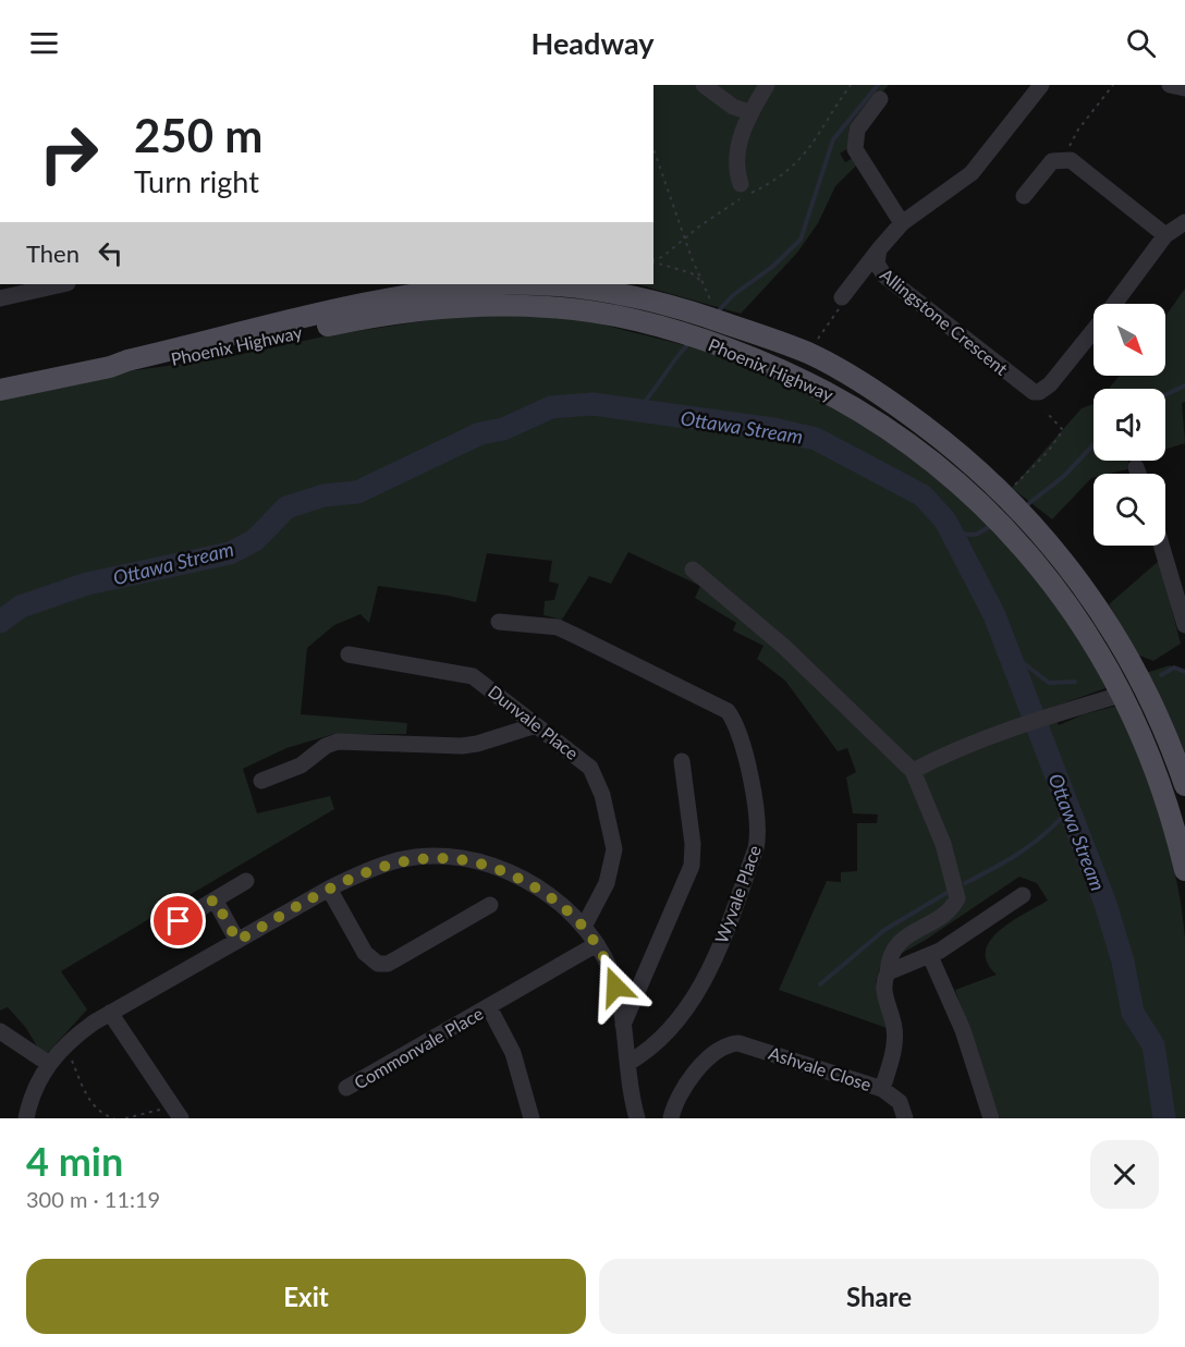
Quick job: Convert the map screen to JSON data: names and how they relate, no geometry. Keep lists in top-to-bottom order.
{
  "streets": {
    "main road": ["Phoenix Highway"],
    "street": [
      "Allingstone Crescent",
      "Dunvale Place",
      "Wyvale Place",
      "Commonvale Place",
      "Ashvale Close"
    ]
  },
  "water": ["Ottawa Stream"],
  "north": "bottom right",
  "page": {
    "header": "Headway",
    "turn": ["250 m", "Turn right"],
    "then": "Then",
    "heading": ["4 min", "300 m · 11:19"],
    "buttons": ["Exit", "Share"]
  }
}
